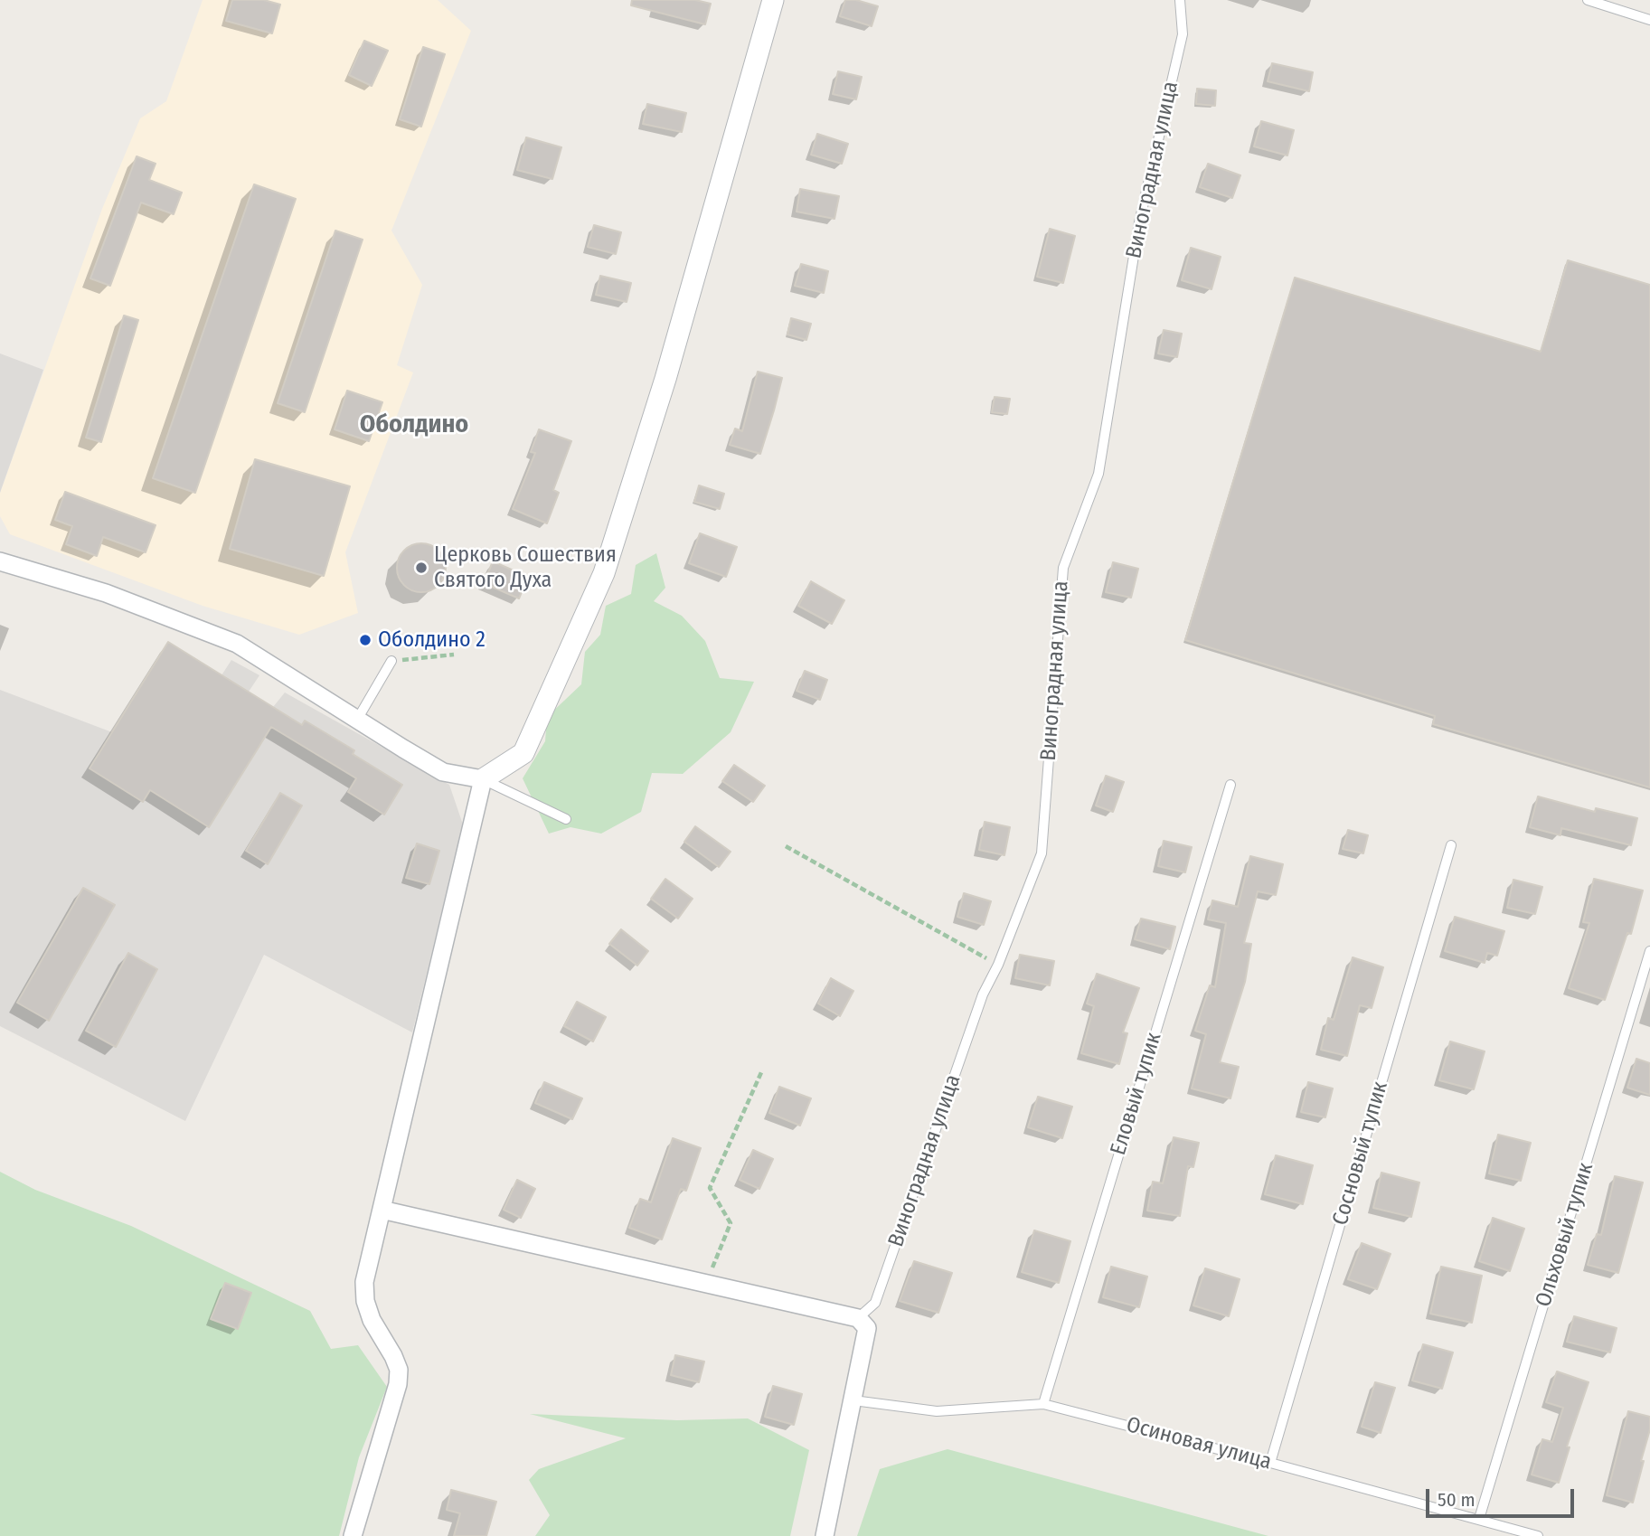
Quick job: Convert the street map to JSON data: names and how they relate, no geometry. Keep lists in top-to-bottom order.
{
  "streets": {
    "lane": [
      "Виноградная улица",
      "Еловый тупик",
      "Сосновый тупик",
      "Ольховый тупик",
      "Осиновая улица"
    ]
  },
  "crossings": [
    ["Еловый тупик", "Осиновая улица"],
    ["Сосновый тупик", "Осиновая улица"],
    ["Ольховый тупик", "Осиновая улица"]
  ],
  "districts": ["Оболдино"],
  "places": ["Церковь Сошествия Святого Духа", "Оболдино 2"],
  "scale_bar": "50 m"
}
